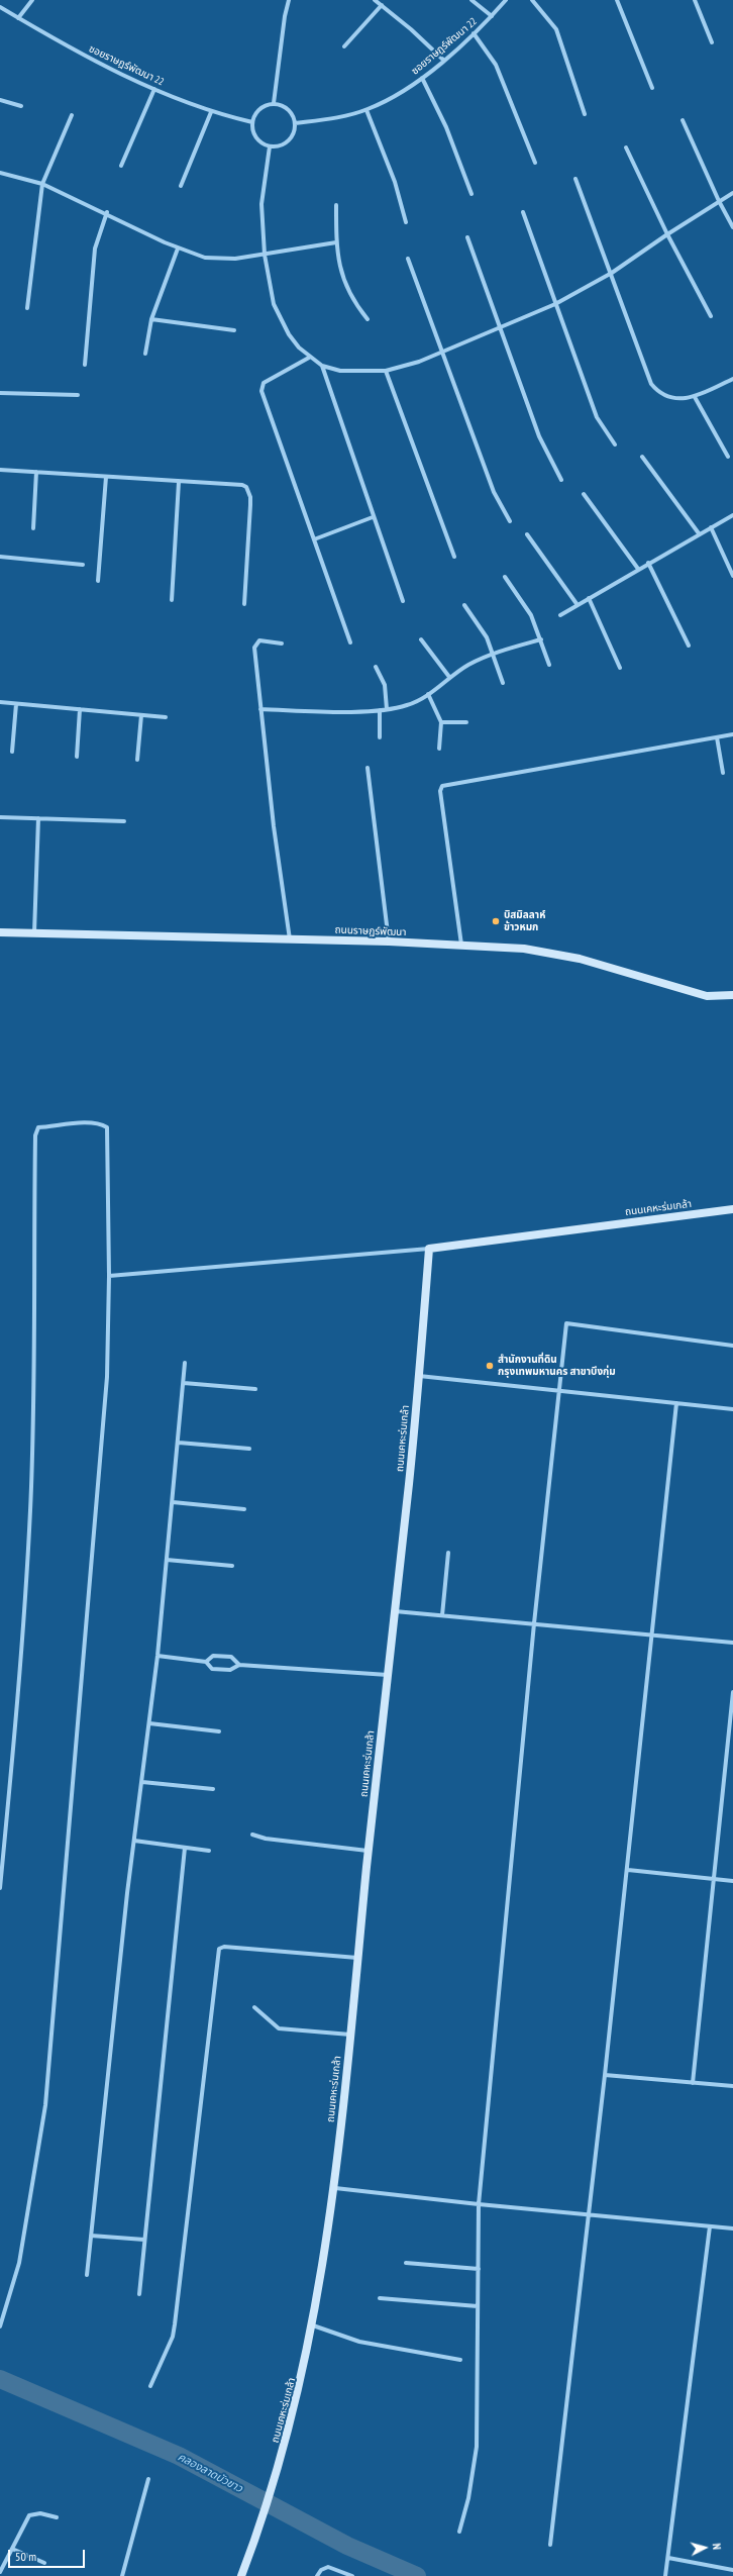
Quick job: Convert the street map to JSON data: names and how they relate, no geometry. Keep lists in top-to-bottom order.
{
  "streets": {
    "street": ["ซอยราษฎร์พัฒนา 22", "ถนนราษฏร์พัฒนา", "ถนนเคหะร่มเกล้า"]
  },
  "water": ["คลองลาดบัวขาว"],
  "places": ["บิสมิลลาห์ ข้าวหมก", "สำนักงานที่ดิน กรุงเทพมหานคร สาขาบึงกุ่ม"],
  "scale_bar": "50 m",
  "north": "right"
}
